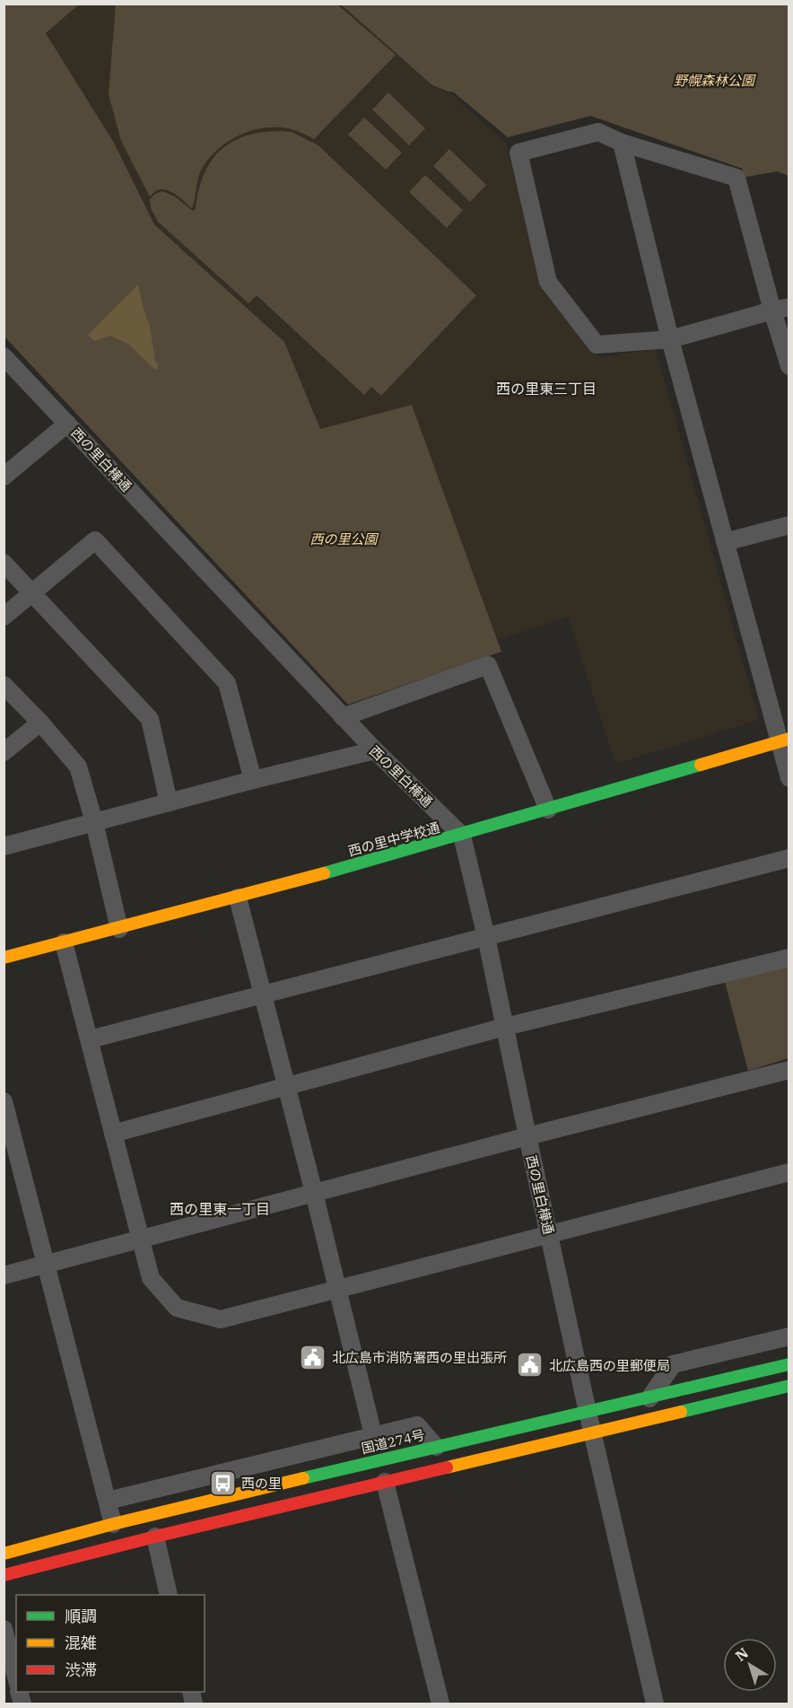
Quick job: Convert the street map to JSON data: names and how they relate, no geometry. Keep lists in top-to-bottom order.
{
  "streets": {
    "main road": ["西の里中学校通", "国道274号"],
    "street": ["西の里白樺通"]
  },
  "crossings": [
    ["西の里白樺通", "西の里中学校通"],
    ["西の里白樺通", "国道274号"]
  ],
  "districts": ["西の里東三丁目", "西の里東一丁目"],
  "parks": ["野幌森林公園", "西の里公園"],
  "places": {
    "public building": ["北広島市消防署西の里出張所", "北広島西の里郵便局"],
    "bus stop": ["西の里"]
  },
  "legend": ["順調", "混雑", "渋滞"],
  "north": "top left"
}
